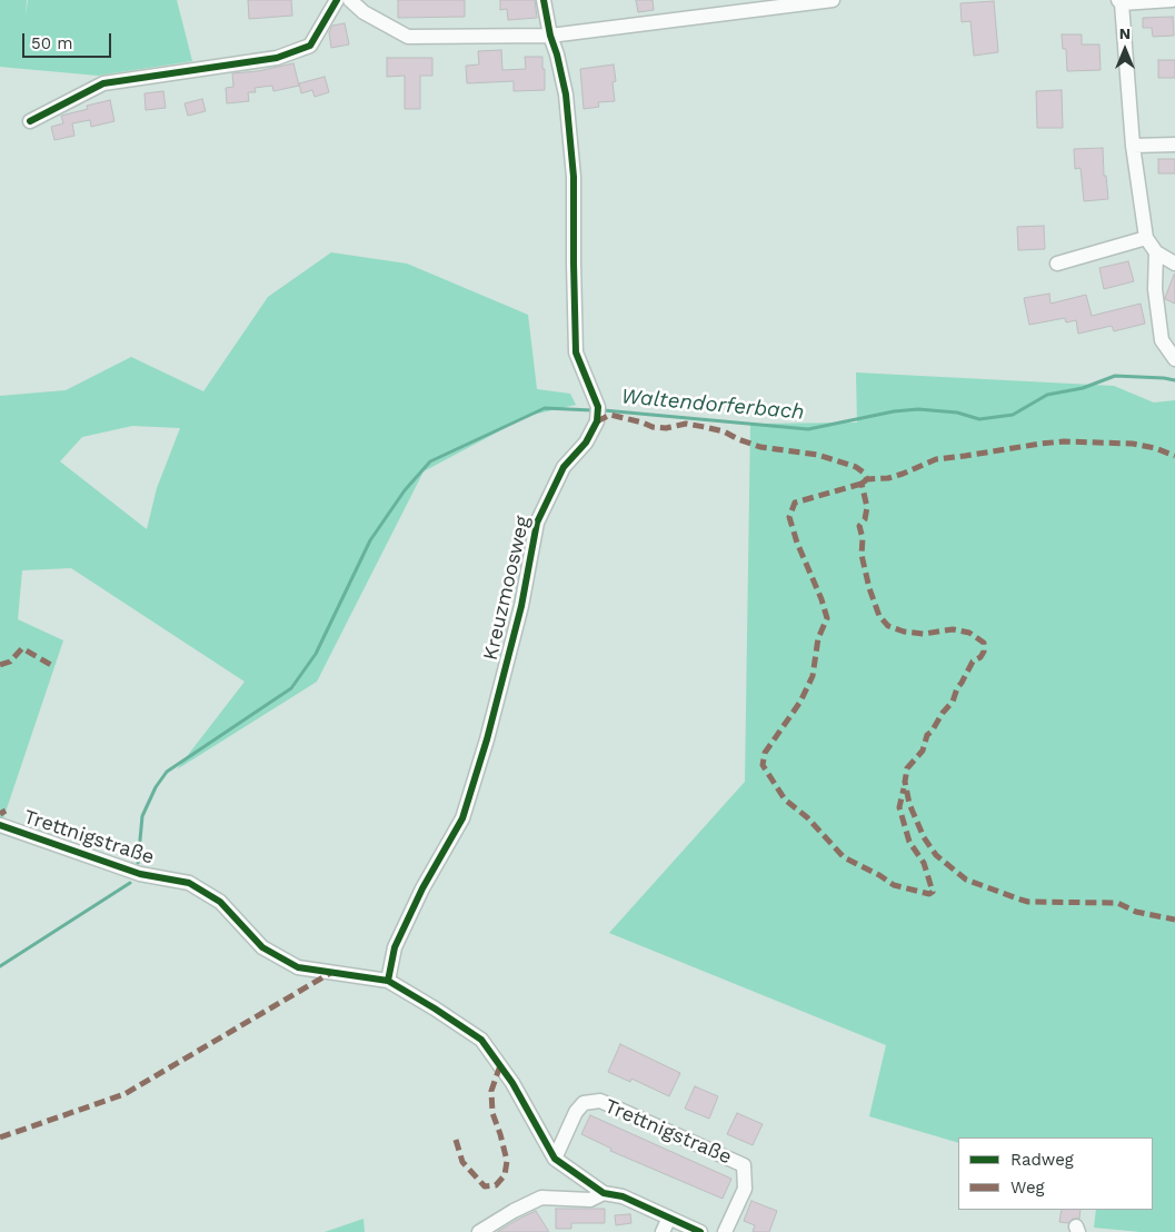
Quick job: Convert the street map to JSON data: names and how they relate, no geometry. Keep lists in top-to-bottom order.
{
  "streets": {
    "street": ["Kreuzmoosweg", "Trettnigstraße"]
  },
  "crossings": [
    ["Kreuzmoosweg", "Trettnigstraße"]
  ],
  "water": ["Waltendorferbach"],
  "legend": ["Radweg", "Weg"],
  "scale_bar": "50 m",
  "north": "top"
}
